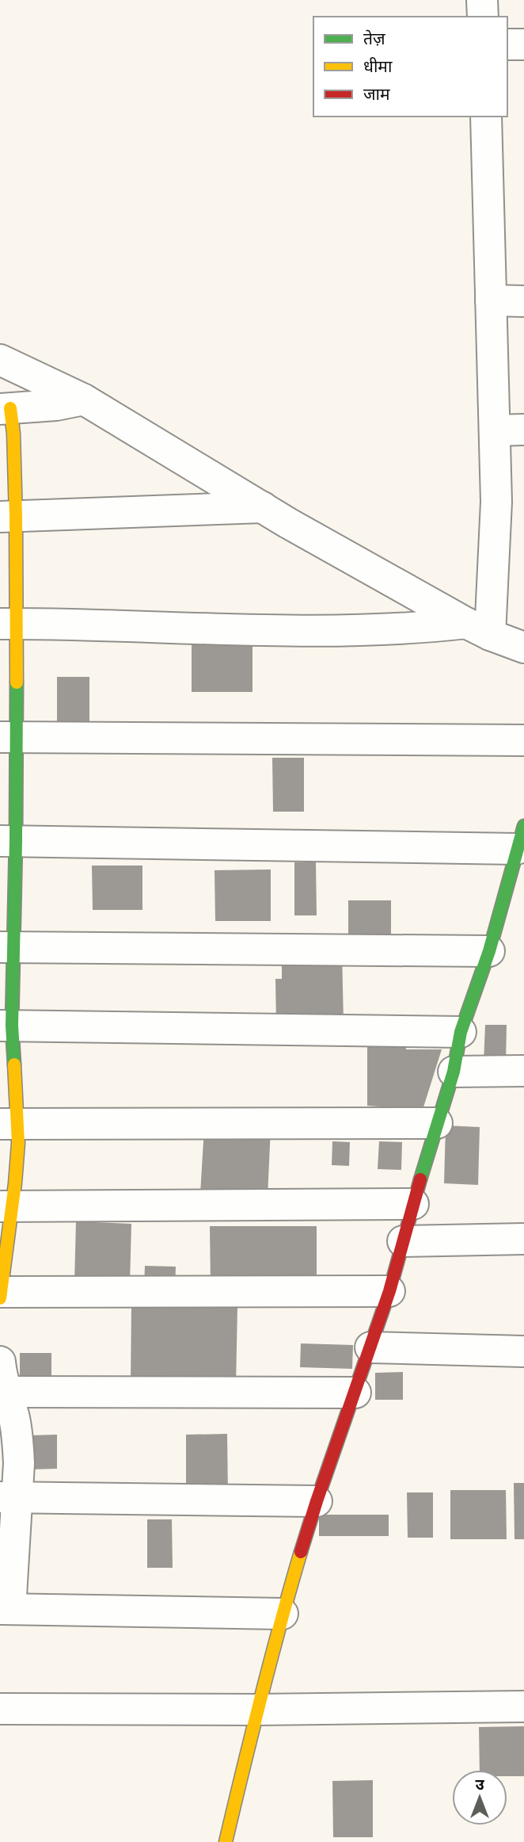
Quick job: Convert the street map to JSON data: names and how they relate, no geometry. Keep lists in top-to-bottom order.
{
  "legend": ["तेज़", "धीमा", "जाम"],
  "north": "top"
}
